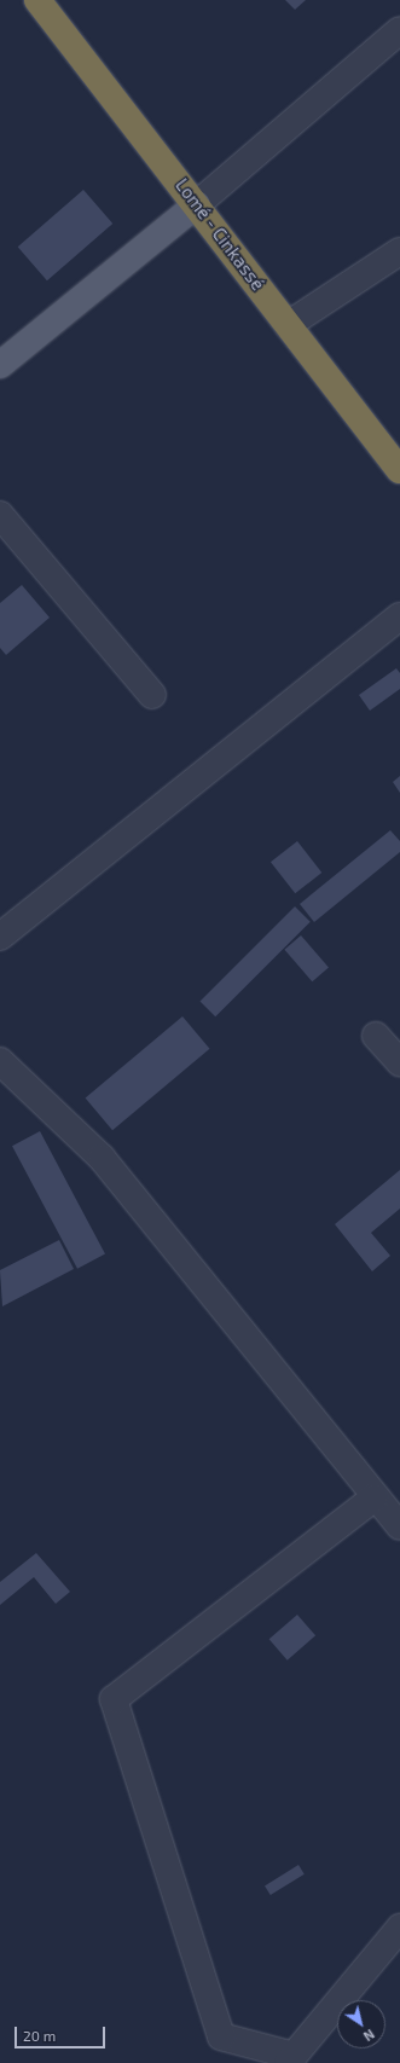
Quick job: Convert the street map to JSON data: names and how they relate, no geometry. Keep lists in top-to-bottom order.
{
  "streets": {
    "highway": ["Lomé - Cinkassé"]
  },
  "scale_bar": "20 m",
  "north": "bottom right"
}
